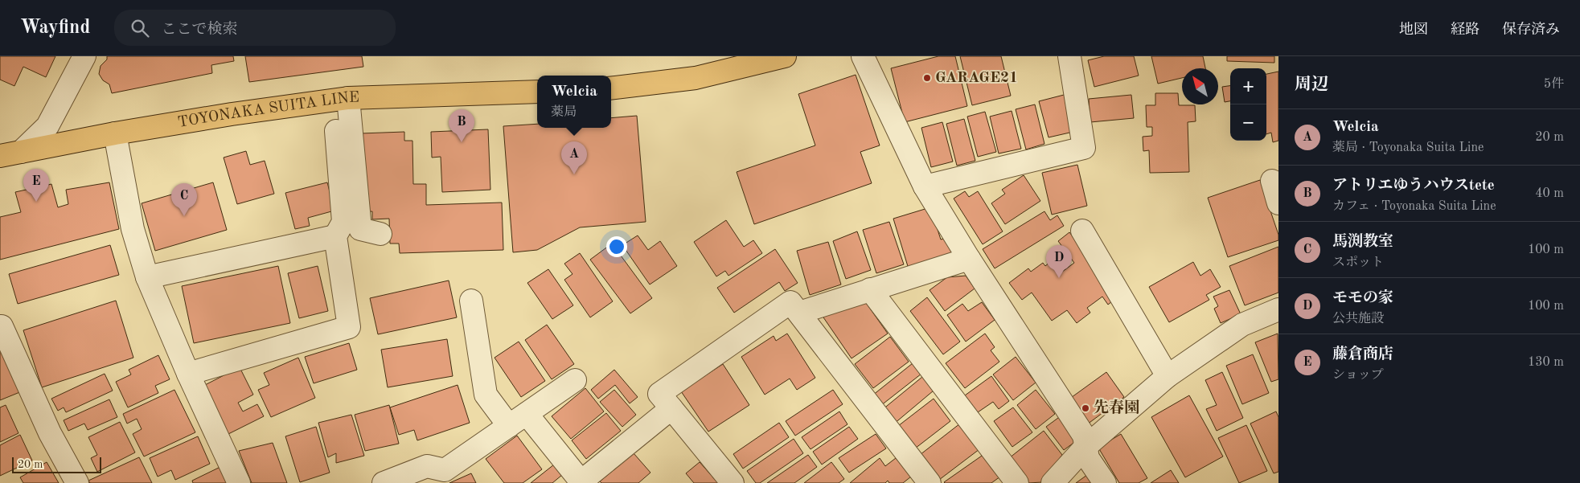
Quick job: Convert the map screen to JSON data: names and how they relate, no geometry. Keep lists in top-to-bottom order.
{
  "streets": {
    "main road": ["TOYONAKA SUITA LINE"]
  },
  "places": ["GARAGE21", "先春園"],
  "scale_bar": "20 m",
  "north": "top left",
  "page": {
    "header": "Wayfind",
    "search": "ここで検索",
    "nav": ["地図", "経路", "保存済み"],
    "heading": ["周辺", "5件"],
    "map_buttons": ["+", "−"],
    "popup": ["Welcia", "薬局"],
    "list": [
      {
        "mark": "A",
        "name": "Welcia",
        "note": "薬局 · Toyonaka Suita Line",
        "value": "20 m"
      },
      {
        "mark": "B",
        "name": "アトリエゆうハウスtete",
        "note": "カフェ · Toyonaka Suita Line",
        "value": "40 m"
      },
      {
        "mark": "C",
        "name": "馬渕教室",
        "note": "スポット",
        "value": "100 m"
      },
      {
        "mark": "D",
        "name": "モモの家",
        "note": "公共施設",
        "value": "100 m"
      },
      {
        "mark": "E",
        "name": "藤倉商店",
        "note": "ショップ",
        "value": "130 m"
      }
    ],
    "pins": [
      "B",
      "A",
      "E",
      "C",
      "D"
    ],
    "scale": "20 m"
  }
}
